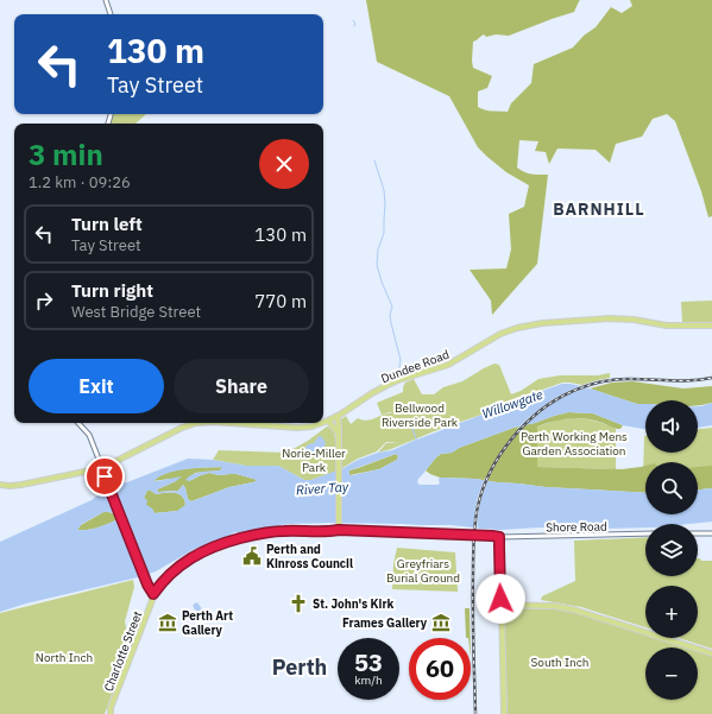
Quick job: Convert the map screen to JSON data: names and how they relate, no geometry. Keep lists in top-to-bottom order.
{
  "streets": {
    "main road": ["Dundee Road", "Charlotte Street"],
    "street": ["Shore Road"]
  },
  "districts": ["BARNHILL", "Perth"],
  "water": ["Willowgate", "River Tay"],
  "parks": [
    "Bellwood Riverside Park",
    "Perth Working Mens Garden Association",
    "Norie-Miller Park",
    "Greyfriars Burial Ground",
    "North Inch",
    "South Inch"
  ],
  "places": {
    "public building": ["Perth and Kinross Council"],
    "church": ["St. John's Kirk"],
    "museum": ["Perth Art Gallery", "Frames Gallery"]
  },
  "page": {
    "turn": ["130 m", "Tay Street"],
    "heading": ["3 min", "1.2 km · 09:26"],
    "list": [
      {
        "name": "Turn left",
        "note": "Tay Street",
        "value": "130 m"
      },
      {
        "name": "Turn right",
        "note": "West Bridge Street",
        "value": "770 m"
      }
    ],
    "buttons": ["Exit", "Share"],
    "map_buttons": ["+", "−"],
    "speed": "53 km/h",
    "limit": "60"
  }
}
